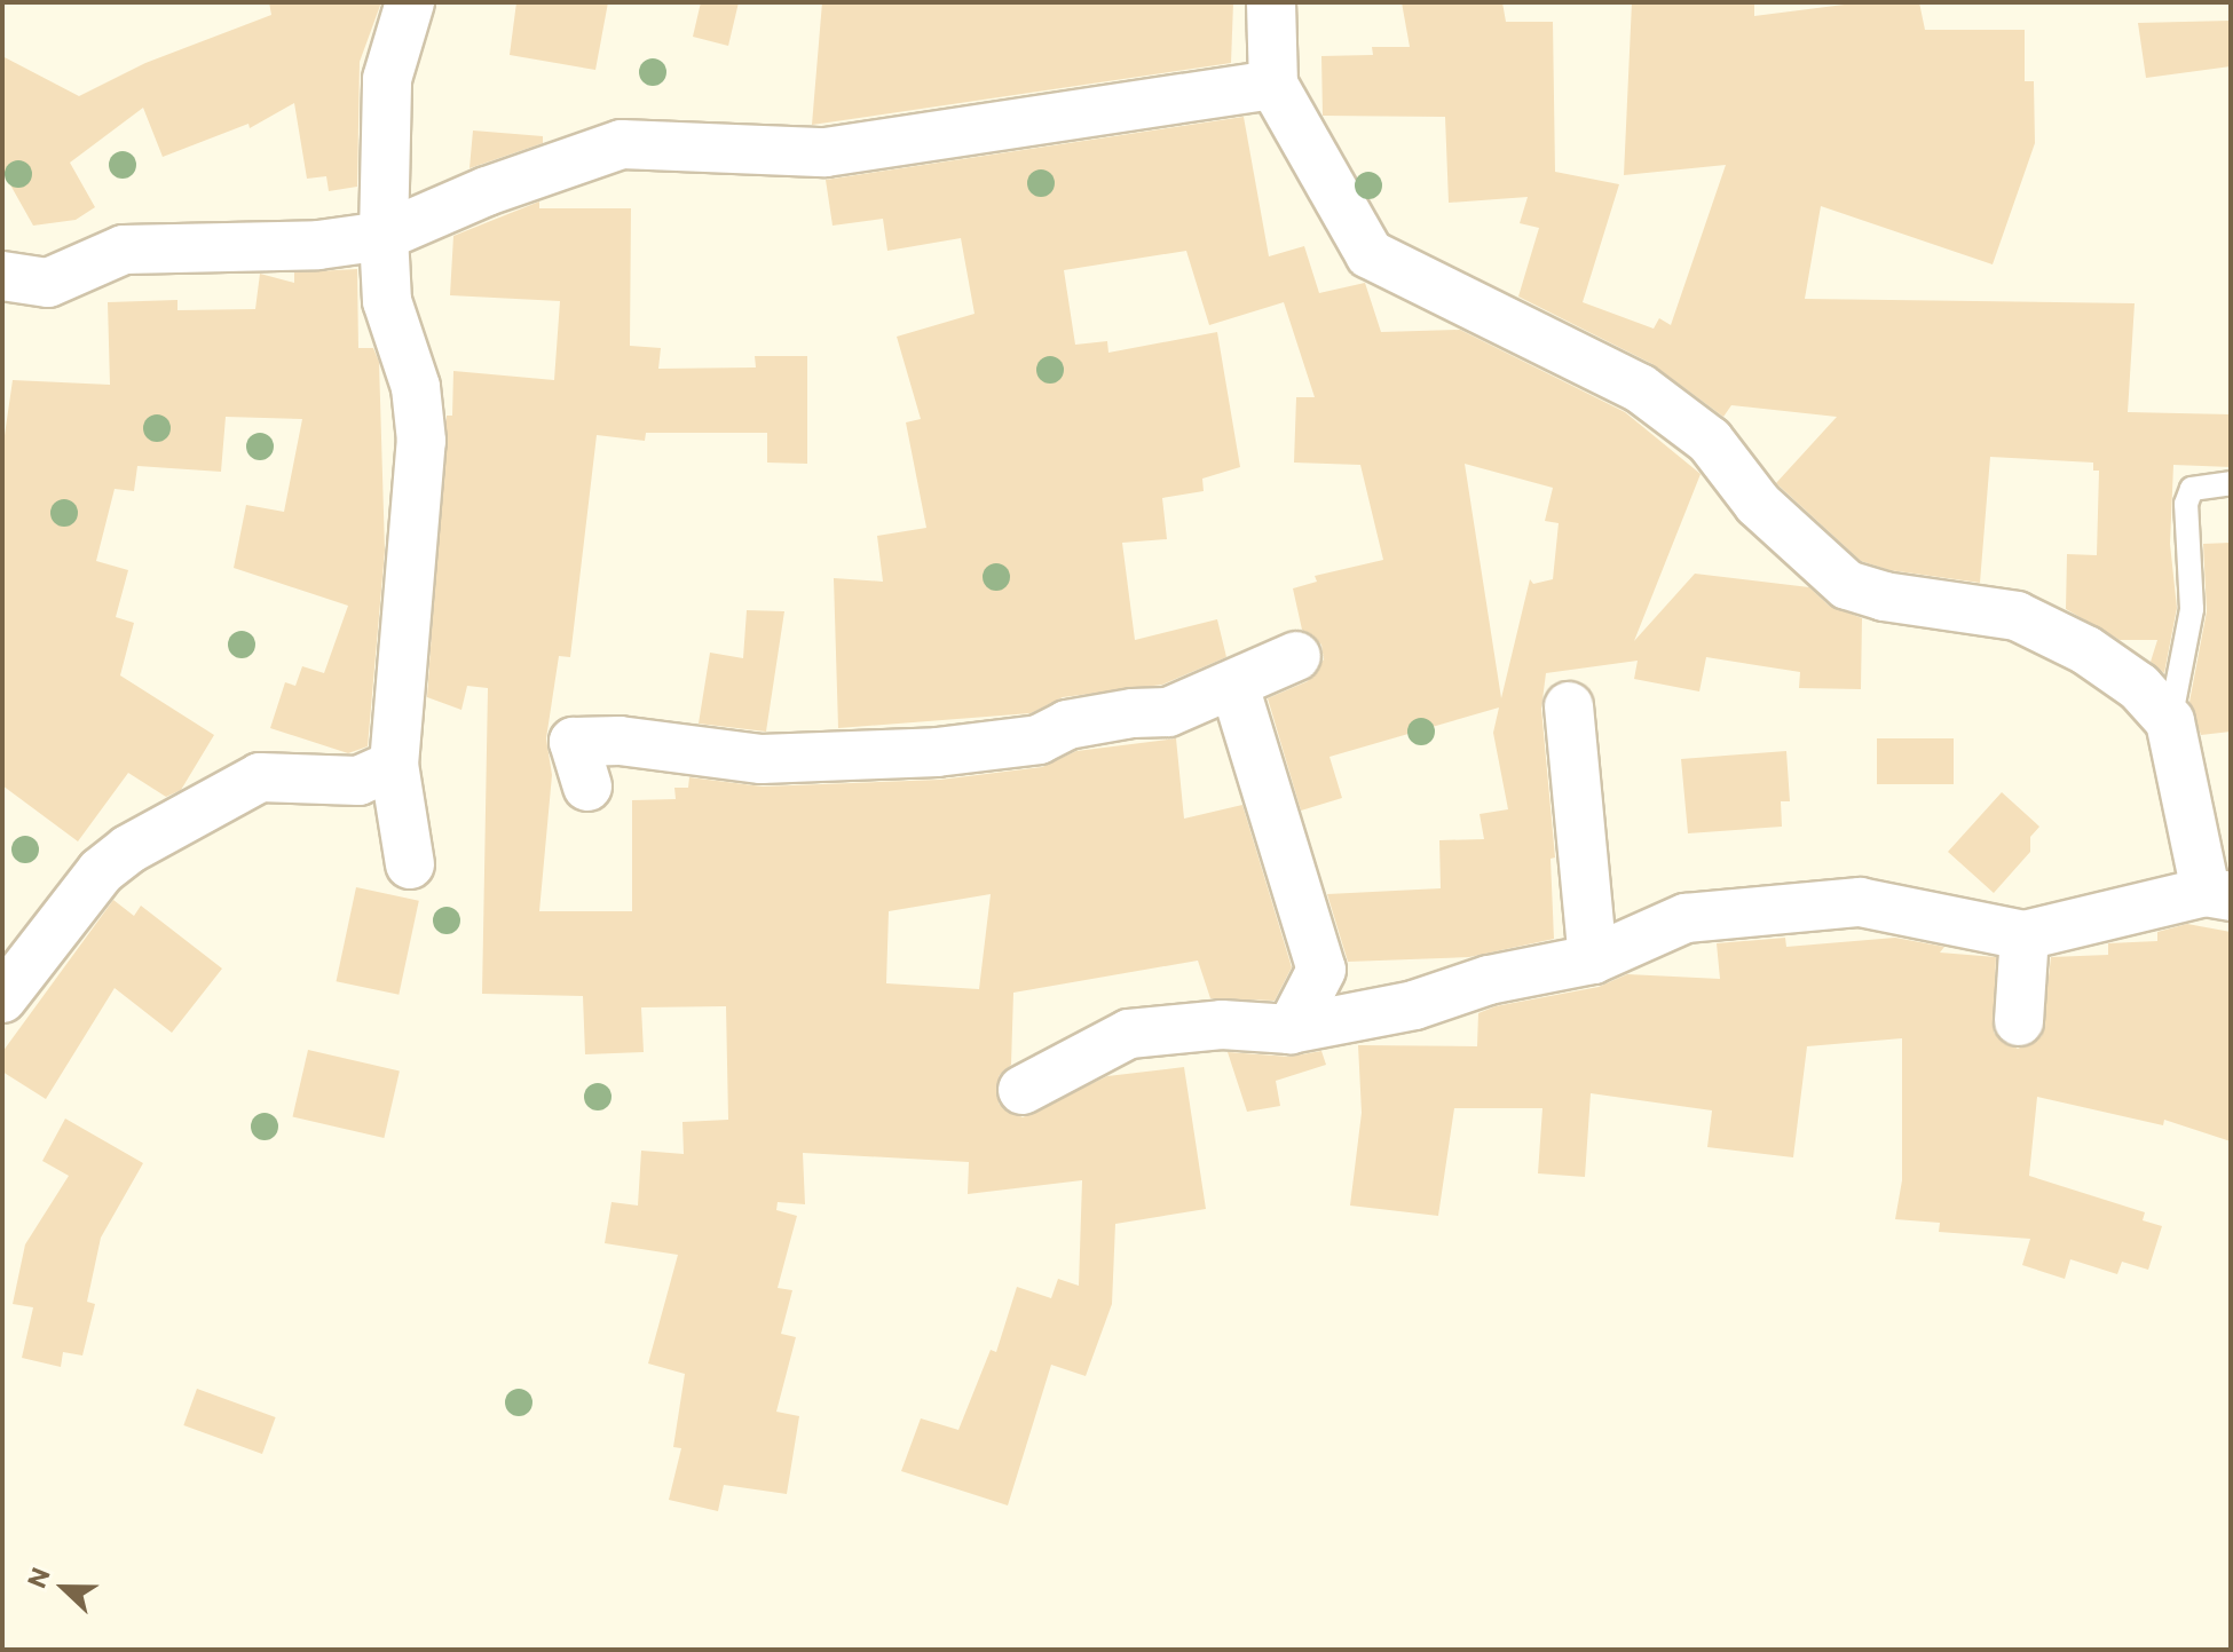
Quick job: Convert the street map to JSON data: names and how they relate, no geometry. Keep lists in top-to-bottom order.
{
  "north": "left"
}
